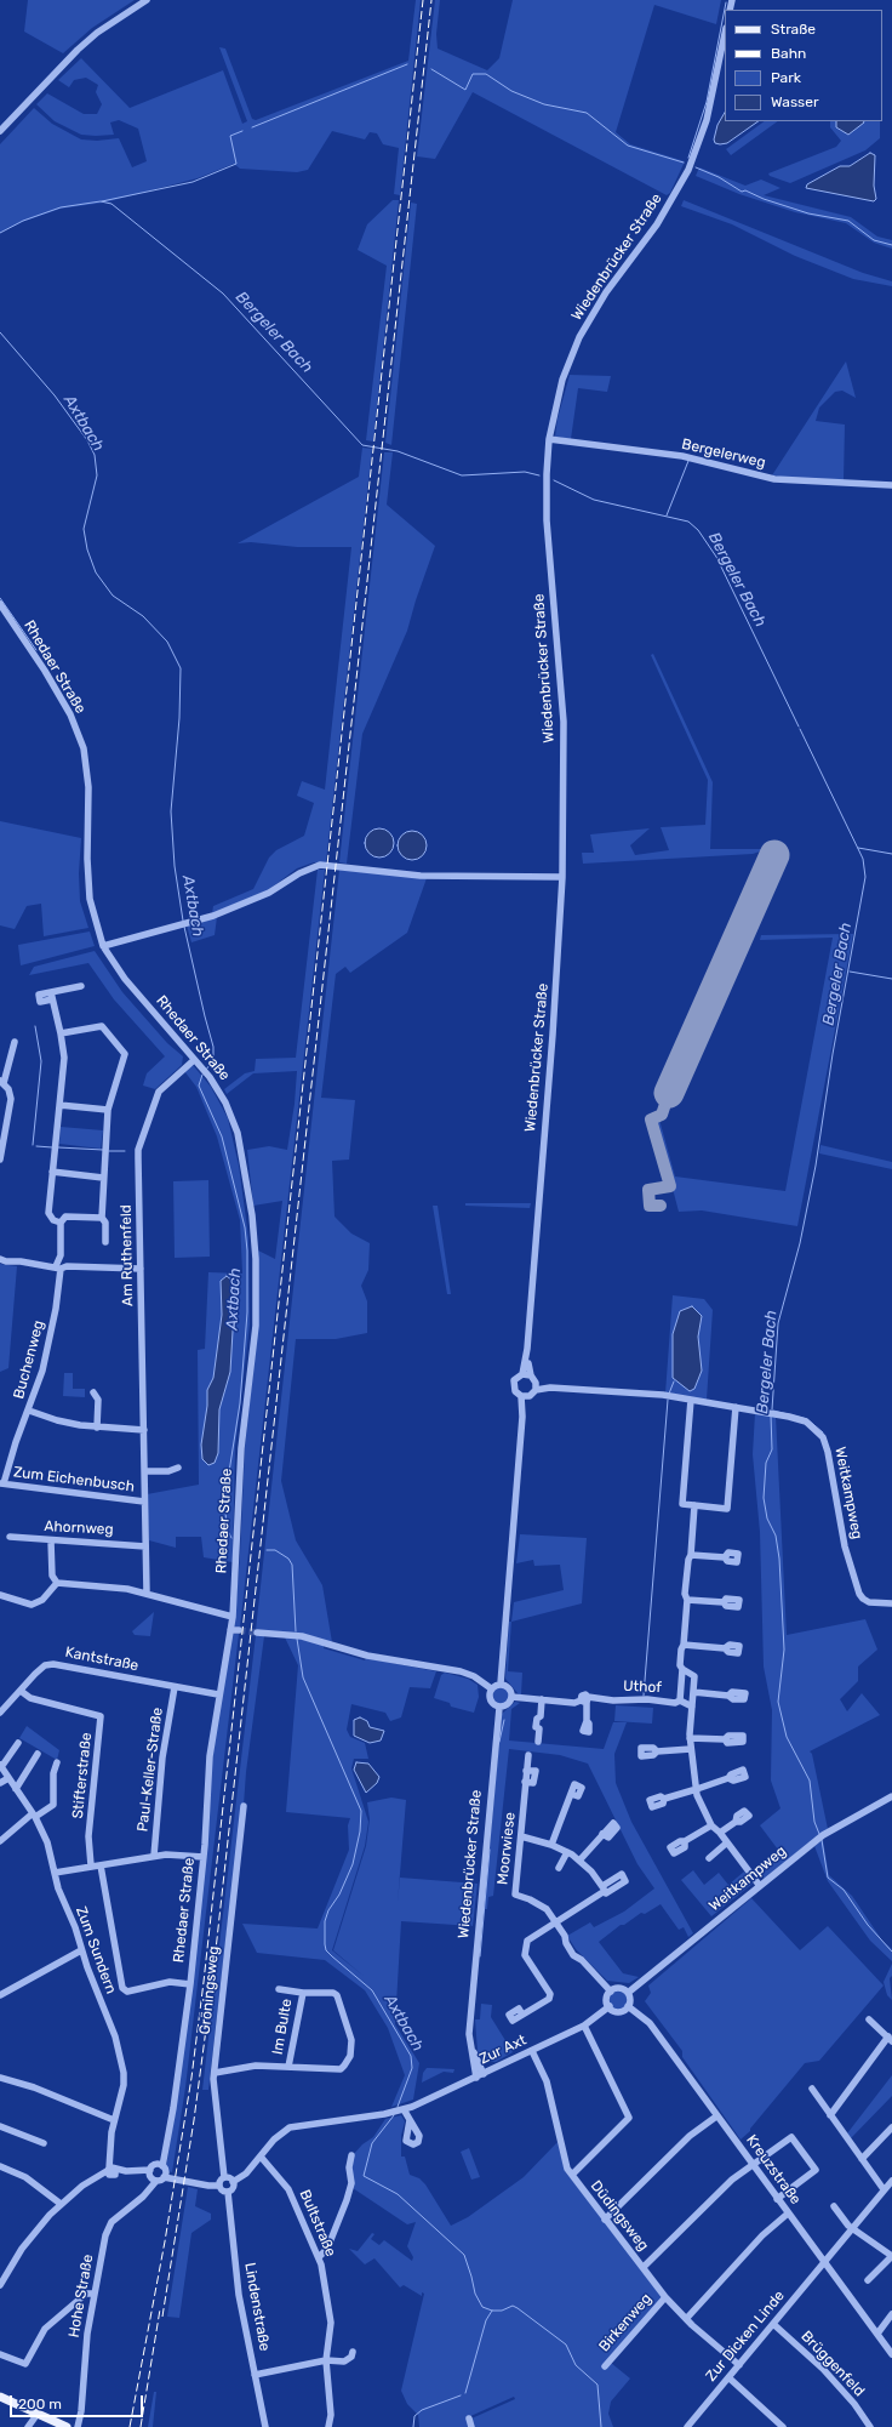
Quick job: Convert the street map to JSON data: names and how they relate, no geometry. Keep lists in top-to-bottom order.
{
  "streets": {
    "street": [
      "Wiedenbrücker Straße",
      "Bergelerweg",
      "Rhedaer Straße",
      "Am Ruthenfeld",
      "Buchenweg",
      "Zum Eichenbusch",
      "Weitkampweg",
      "Ahornweg",
      "Kantstraße",
      "Uthof",
      "Paul-Keller-Straße",
      "Stifterstraße",
      "Moorwiese",
      "Zum Sundern",
      "Gröningsweg",
      "Im Bulte",
      "Zur Axt",
      "Kreuzstraße",
      "Düdingsweg",
      "Bultstraße",
      "Hohe Straße",
      "Lindenstraße",
      "Birkenweg",
      "Zur Dicken Linde",
      "Brüggenfeld"
    ]
  },
  "crossings": [
    ["Wiedenbrücker Straße", "Bergelerweg"],
    ["Wiedenbrücker Straße", "Uthof"],
    ["Wiedenbrücker Straße", "Zur Axt"],
    ["Rhedaer Straße", "Am Ruthenfeld"],
    ["Rhedaer Straße", "Kantstraße"],
    ["Am Ruthenfeld", "Zum Eichenbusch"],
    ["Am Ruthenfeld", "Ahornweg"],
    ["Buchenweg", "Zum Eichenbusch"],
    ["Weitkampweg", "Moorwiese"],
    ["Weitkampweg", "Zur Axt"],
    ["Weitkampweg", "Kreuzstraße"],
    ["Kantstraße", "Paul-Keller-Straße"],
    ["Kantstraße", "Stifterstraße"],
    ["Moorwiese", "Zur Axt"],
    ["Moorwiese", "Kreuzstraße"],
    ["Gröningsweg", "Im Bulte"],
    ["Gröningsweg", "Zur Axt"],
    ["Gröningsweg", "Lindenstraße"],
    ["Zur Axt", "Kreuzstraße"],
    ["Zur Axt", "Düdingsweg"],
    ["Zur Axt", "Bultstraße"],
    ["Zur Axt", "Lindenstraße"],
    ["Kreuzstraße", "Zur Dicken Linde"],
    ["Düdingsweg", "Birkenweg"],
    ["Düdingsweg", "Zur Dicken Linde"],
    ["Zur Dicken Linde", "Brüggenfeld"]
  ],
  "water": ["Bergeler Bach", "Axtbach"],
  "legend": [
    "Straße",
    "Bahn",
    "Park",
    "Wasser"
  ],
  "scale_bar": "200 m"
}
